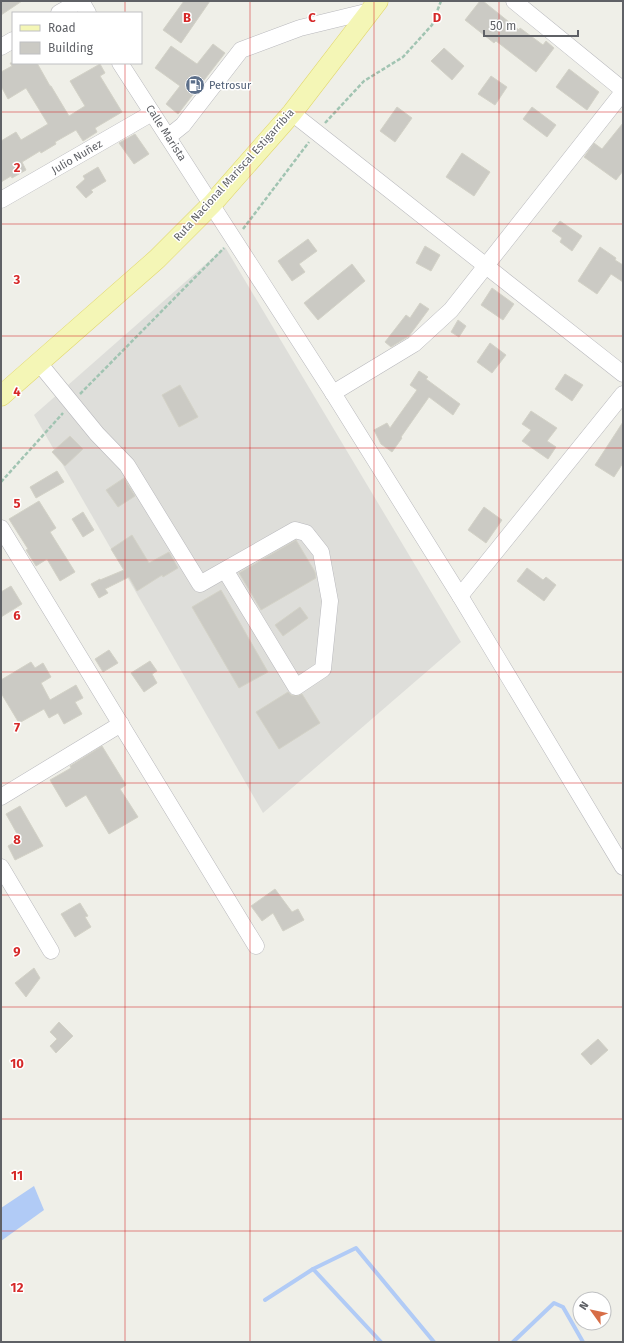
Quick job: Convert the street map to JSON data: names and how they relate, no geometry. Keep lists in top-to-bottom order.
{
  "streets": {
    "main road": ["Ruta Nacional Mariscal Estigarribia"],
    "street": ["Calle Marista", "Julio Nuñez"]
  },
  "crossings": [
    ["Calle Marista", "Julio Nuñez"],
    ["Calle Marista", "Ruta Nacional Mariscal Estigarribia"]
  ],
  "places": {
    "fuel station": ["Petrosur"]
  },
  "legend": ["Road", "Building"],
  "scale_bar": "50 m",
  "north": "top left",
  "grid": {
    "columns": ["B", "C", "D"],
    "rows": [
      "2",
      "3",
      "4",
      "5",
      "6",
      "7",
      "8",
      "9",
      "10",
      "11",
      "12"
    ]
  }
}
